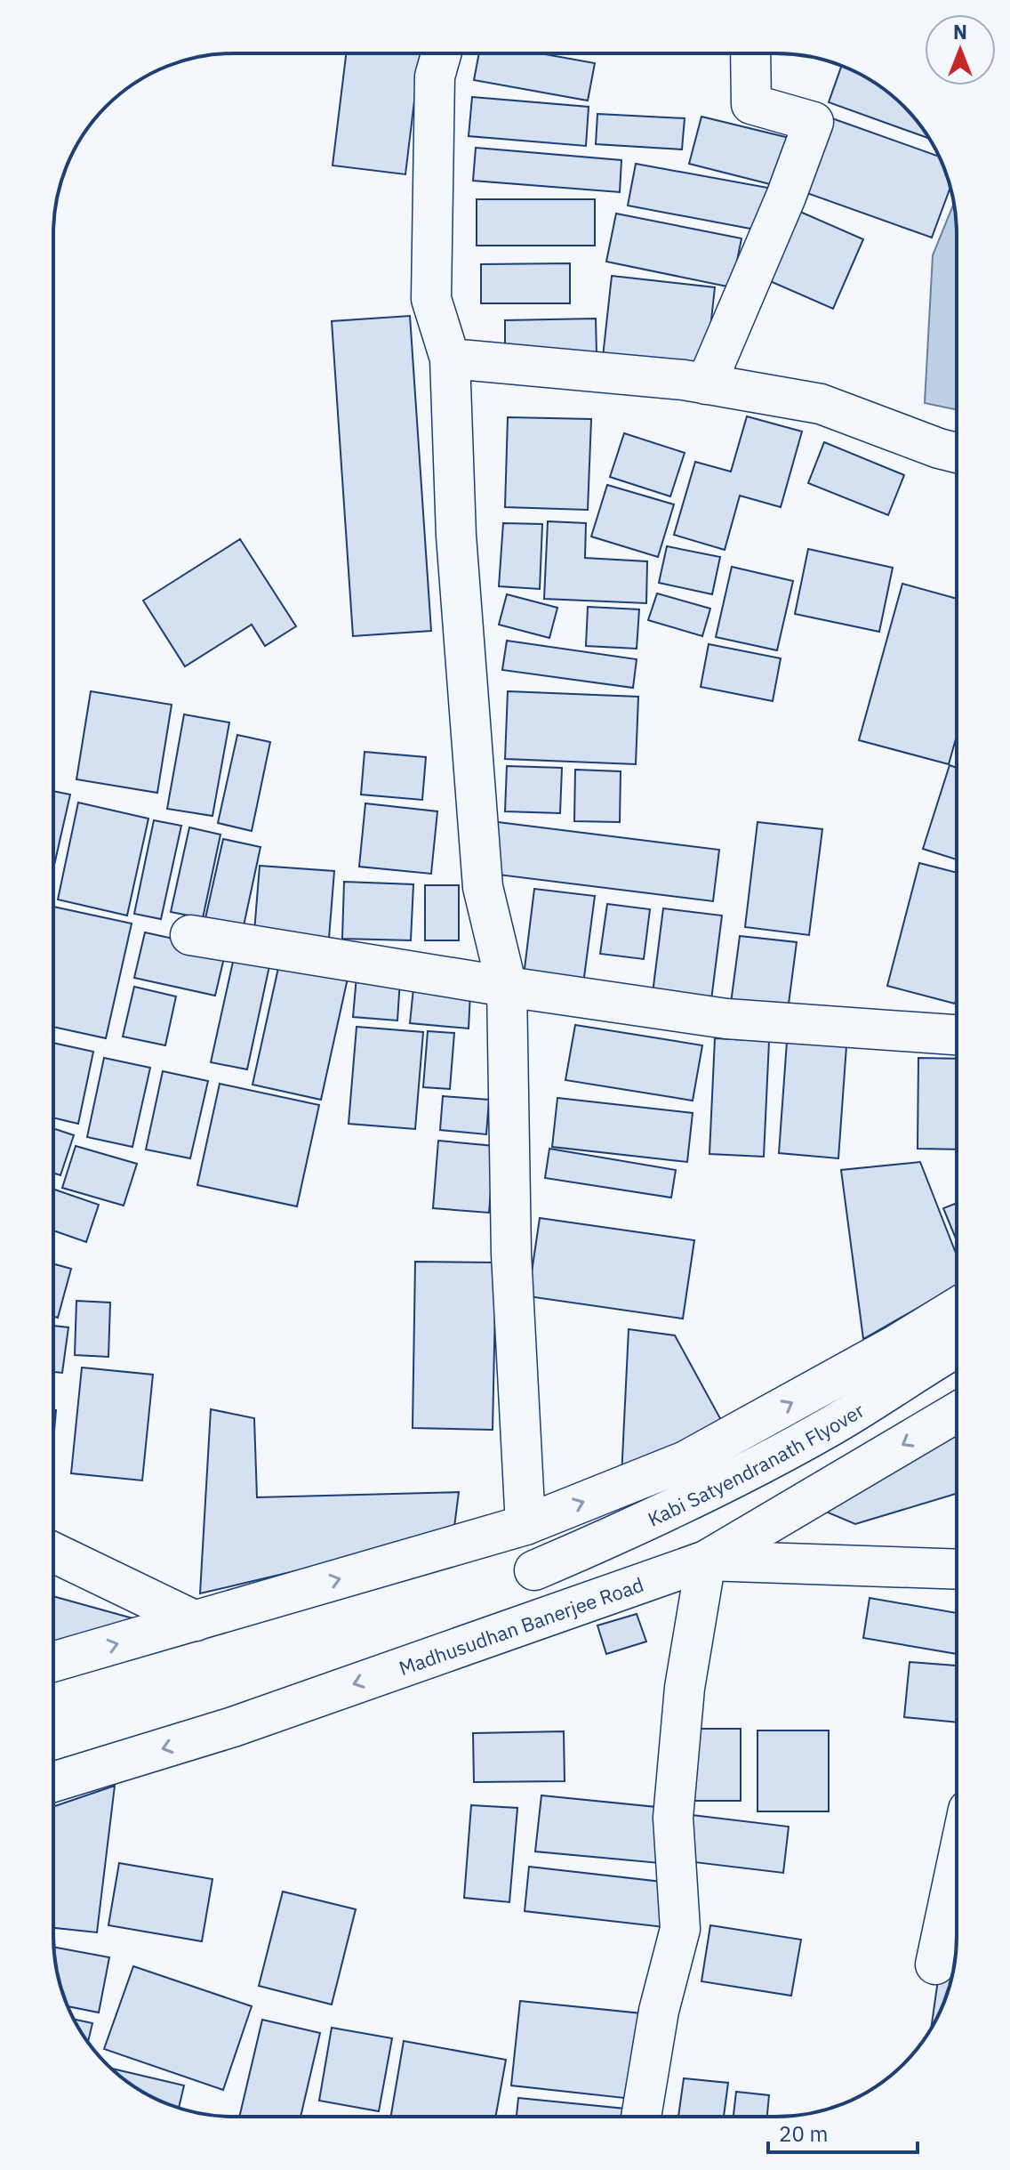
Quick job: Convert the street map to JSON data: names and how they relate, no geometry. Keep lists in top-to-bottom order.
{
  "streets": {
    "street": ["Kabi Satyendranath Flyover", "Madhusudhan Banerjee Road"]
  },
  "scale_bar": "20 m",
  "north": "top"
}
